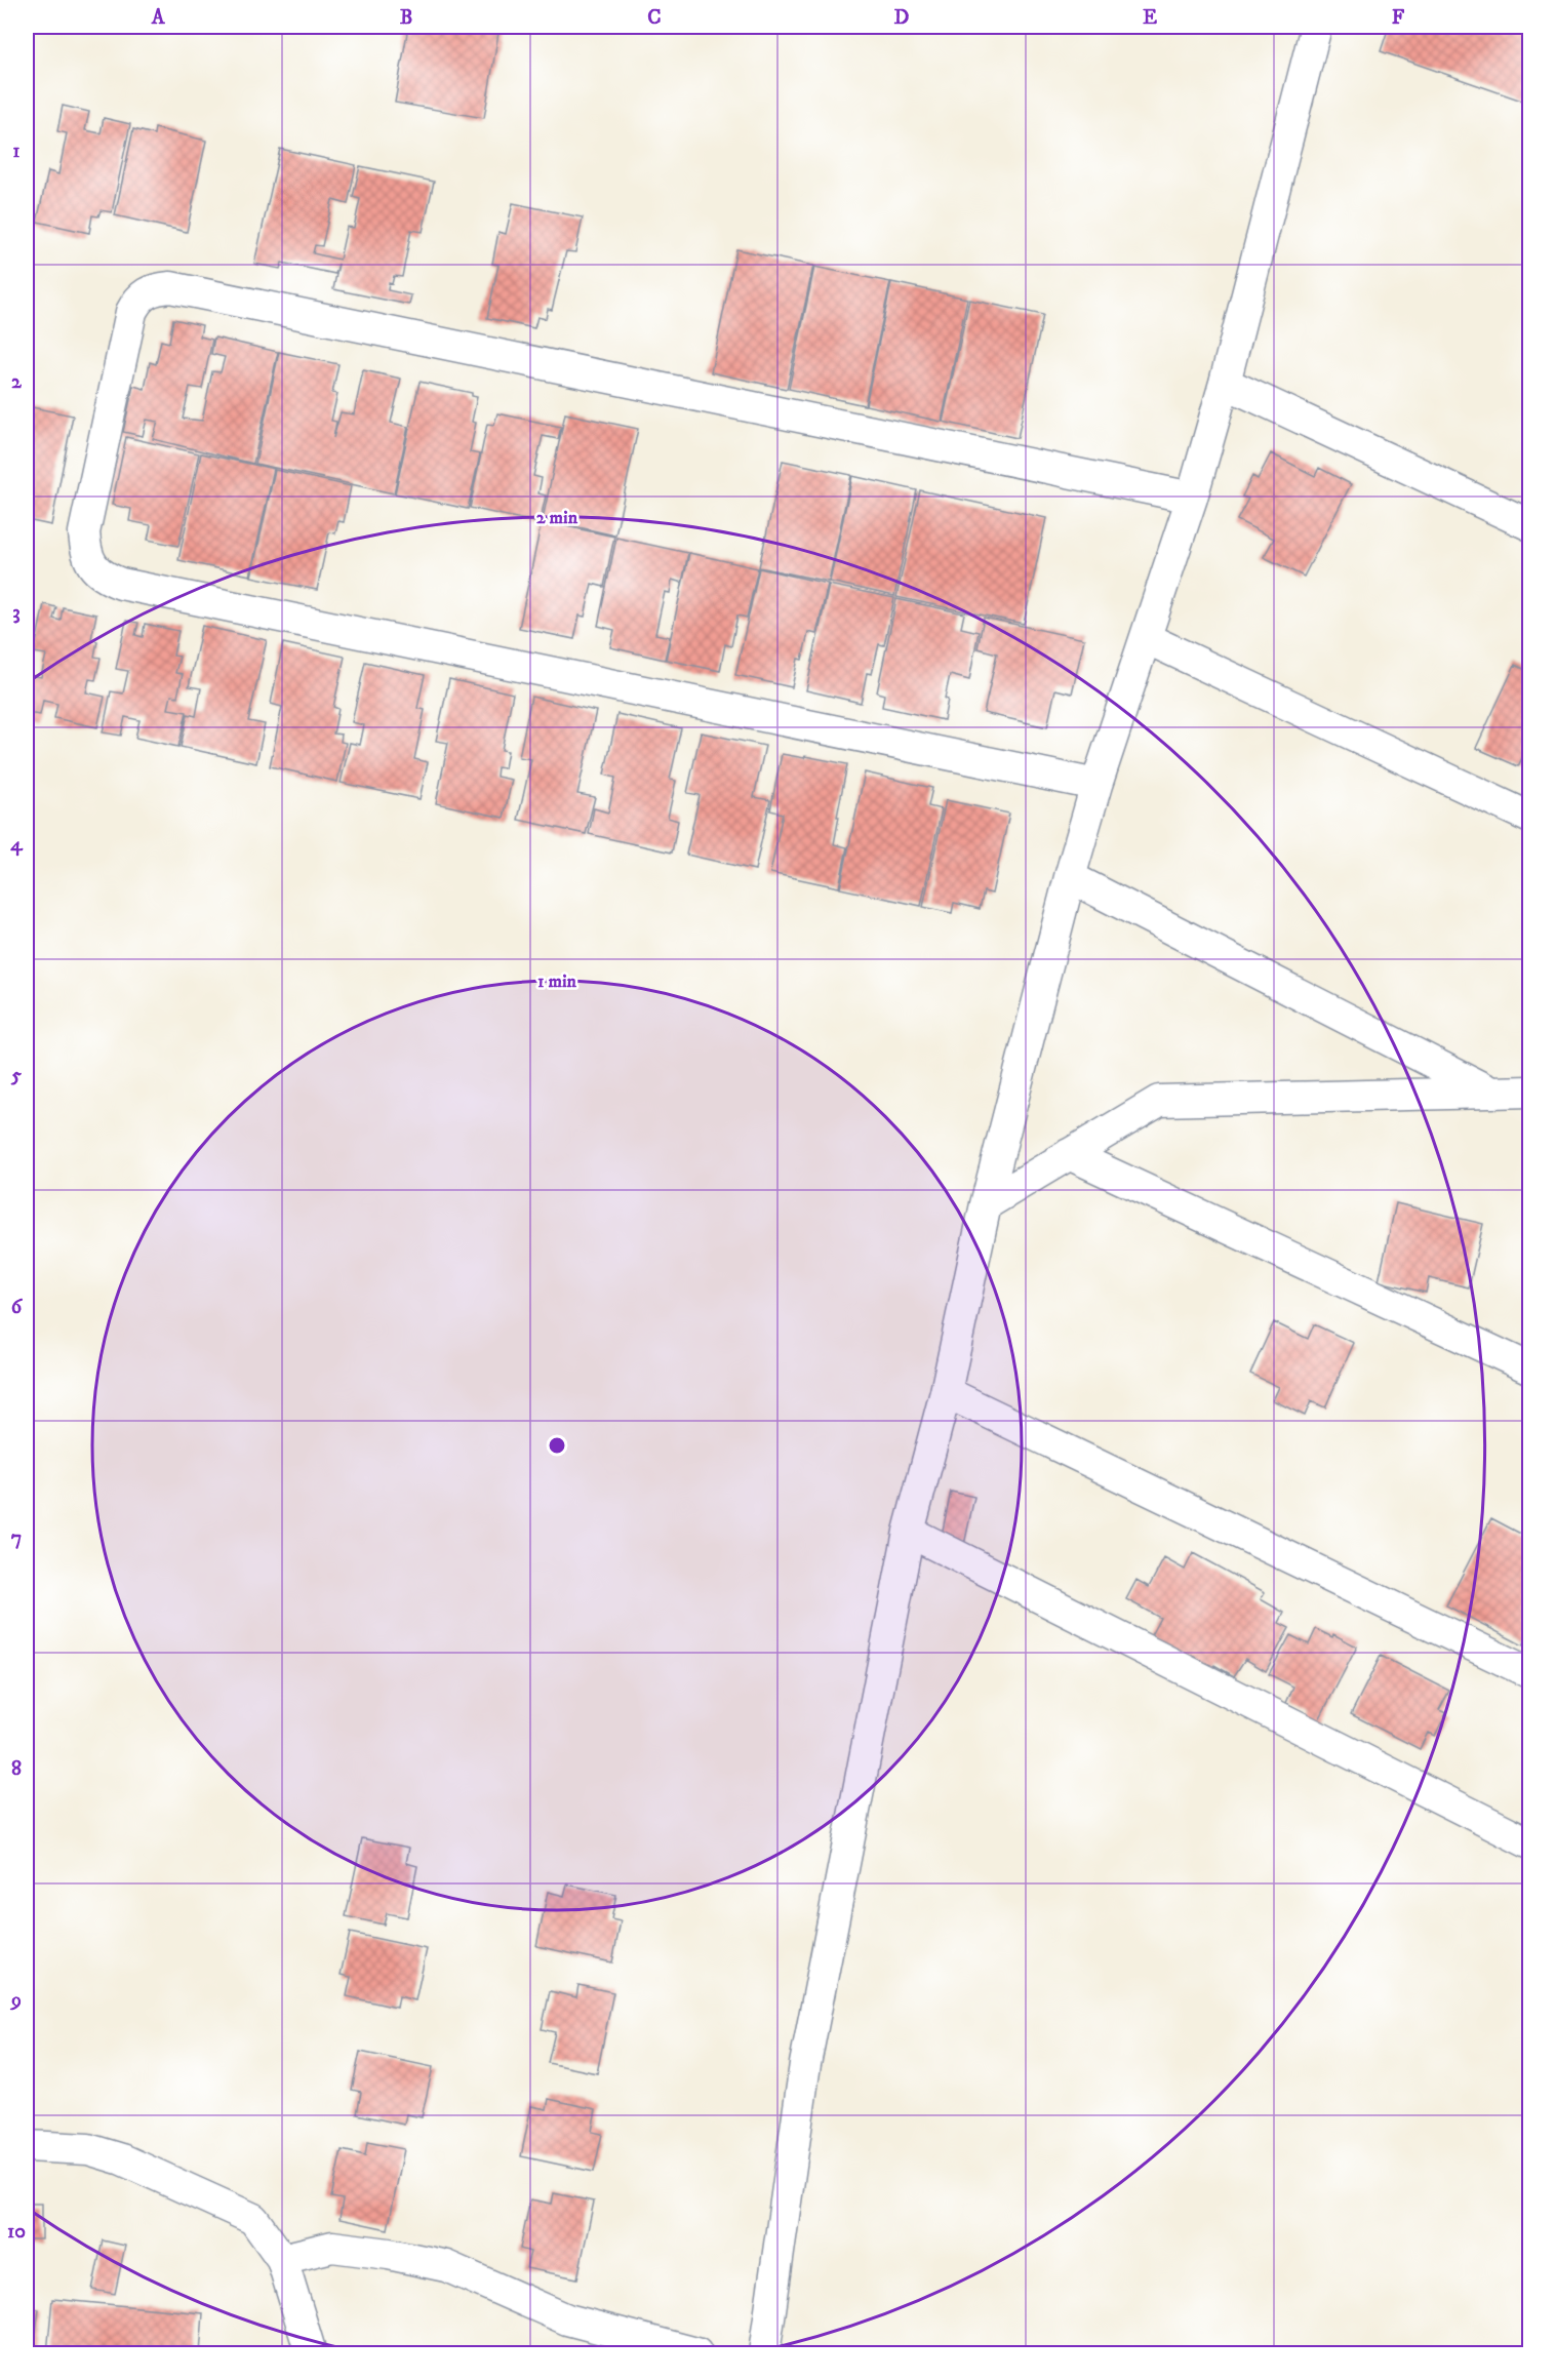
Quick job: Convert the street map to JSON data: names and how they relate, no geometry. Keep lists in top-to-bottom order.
{
  "grid": {
    "columns": [
      "A",
      "B",
      "C",
      "D",
      "E",
      "F"
    ],
    "rows": [
      "1",
      "2",
      "3",
      "4",
      "5",
      "6",
      "7",
      "8",
      "9",
      "10"
    ]
  },
  "rings": ["2 min", "1 min"]
}
